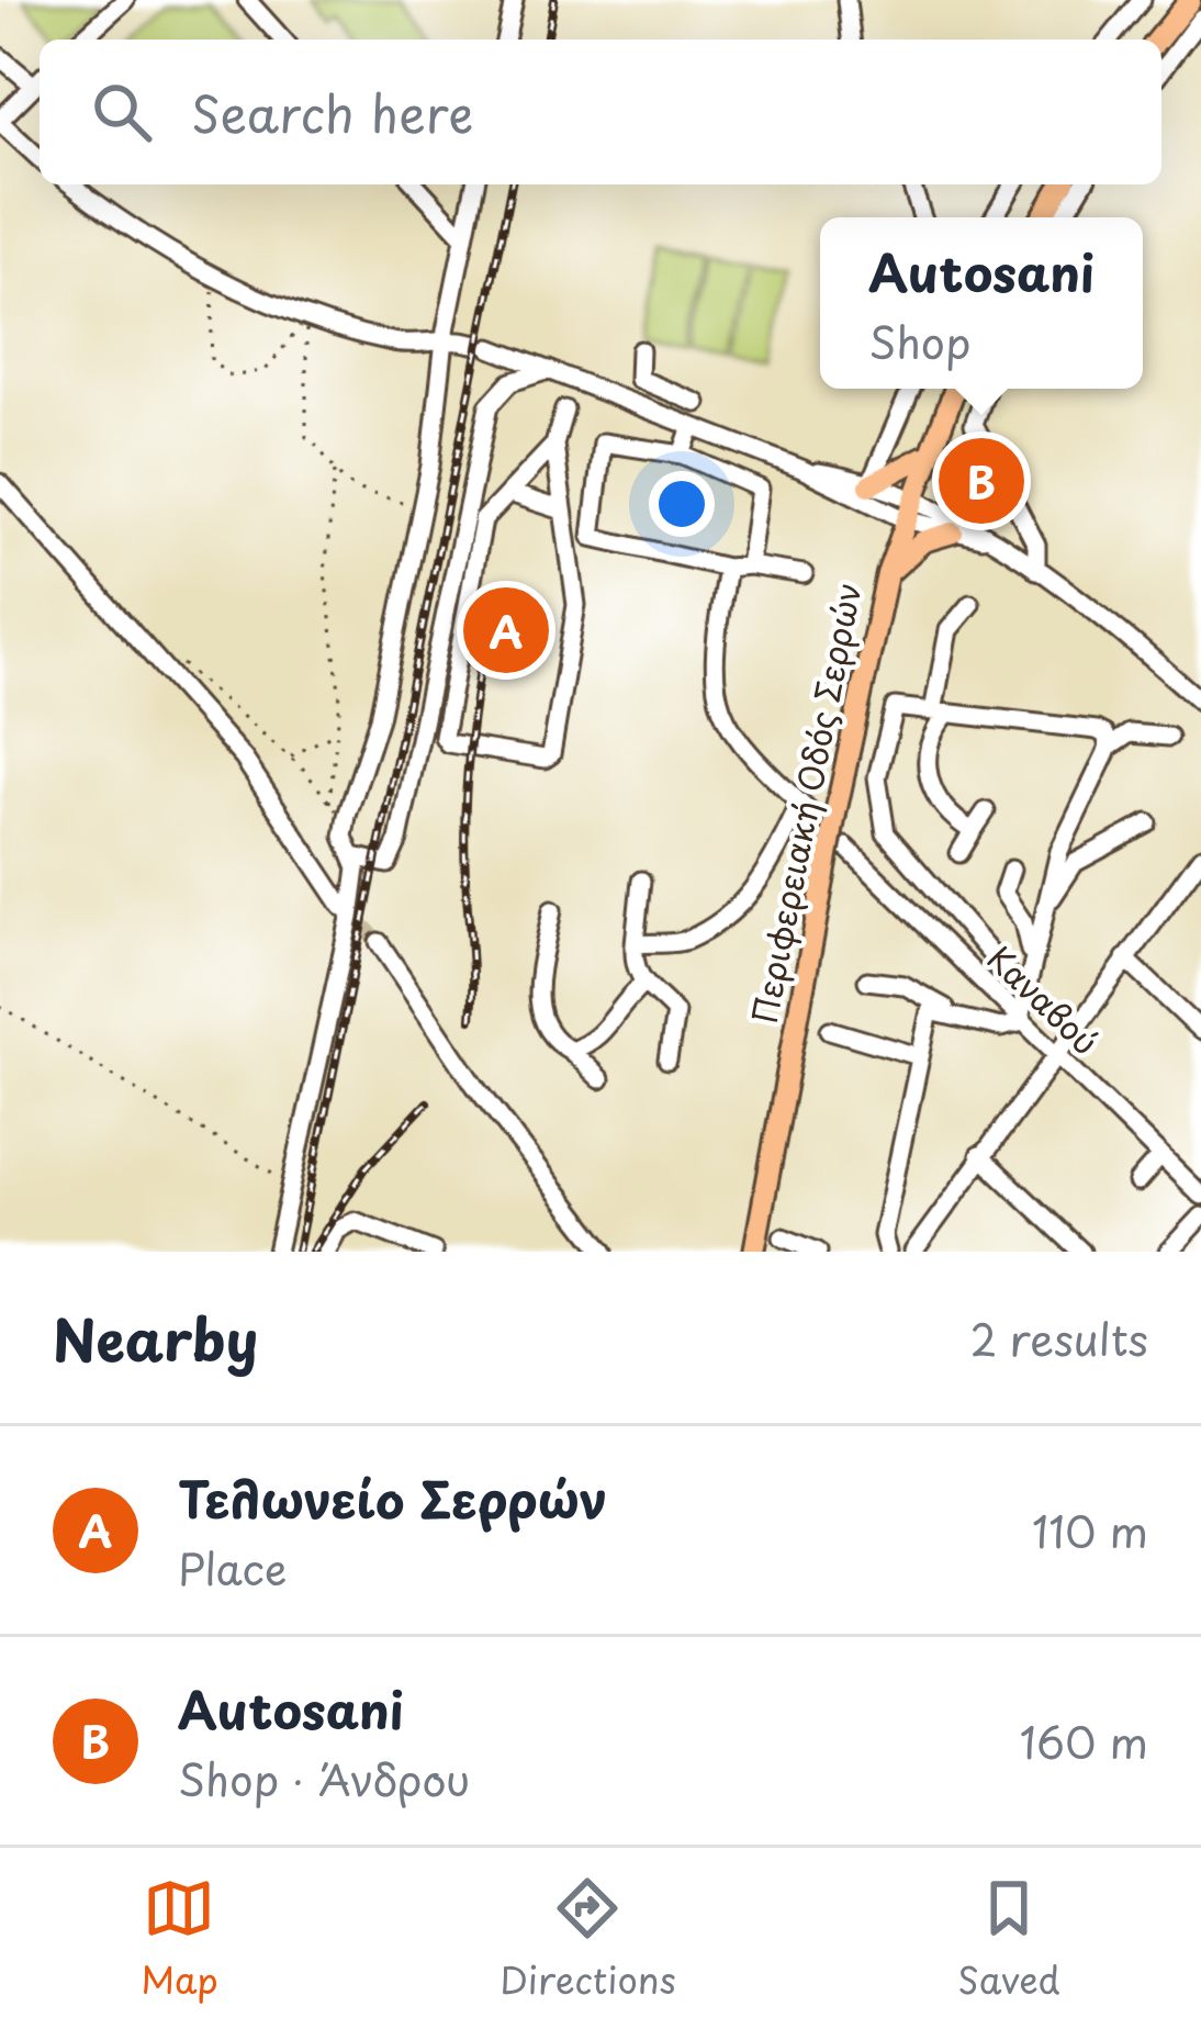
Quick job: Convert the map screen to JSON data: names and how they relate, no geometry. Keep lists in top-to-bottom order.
{
  "streets": {
    "main road": ["Περιφερειακή Οδός Σερρών"],
    "street": ["Καναβού"]
  },
  "page": {
    "search": "Search here",
    "popup": ["Autosani", "Shop"],
    "pins": ["B", "A"],
    "heading": ["Nearby", "2 results"],
    "list": [
      {
        "mark": "A",
        "name": "Τελωνείο Σερρών",
        "note": "Place",
        "value": "110 m"
      },
      {
        "mark": "B",
        "name": "Autosani",
        "note": "Shop · Άνδρου",
        "value": "160 m"
      }
    ],
    "nav": ["Map", "Directions", "Saved"]
  }
}
